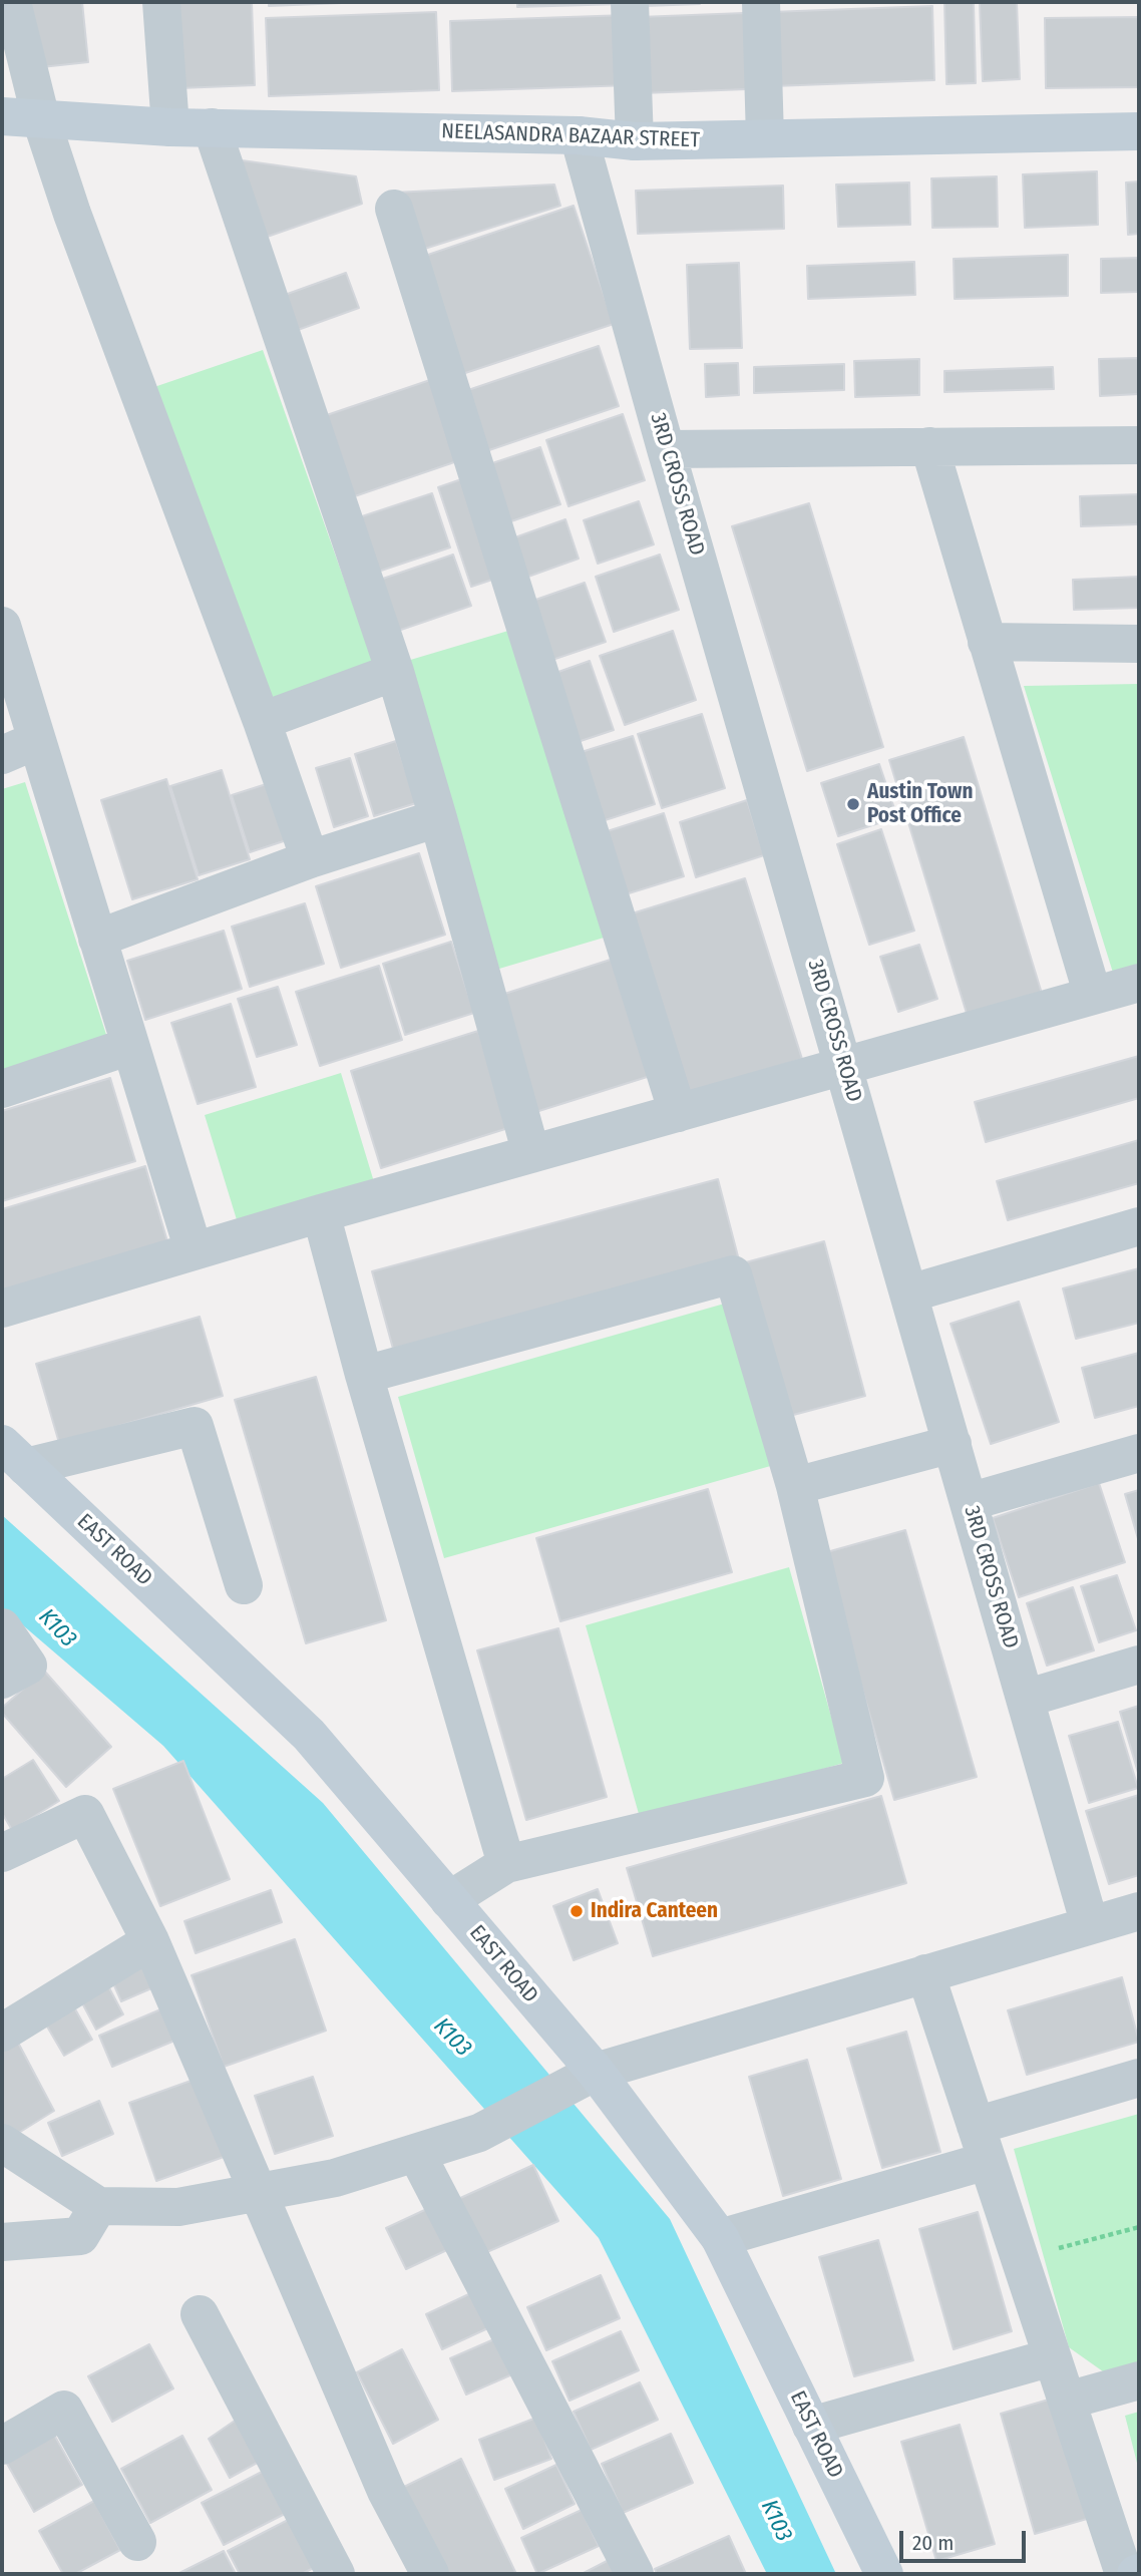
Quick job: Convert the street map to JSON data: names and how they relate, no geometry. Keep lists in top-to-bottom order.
{
  "streets": {
    "street": ["NEELASANDRA BAZAAR STREET", "3RD CROSS ROAD", "EAST ROAD"]
  },
  "crossings": [
    ["NEELASANDRA BAZAAR STREET", "3RD CROSS ROAD"]
  ],
  "water": ["K103"],
  "places": ["Austin Town Post Office", "Indira Canteen"],
  "scale_bar": "20 m"
}
